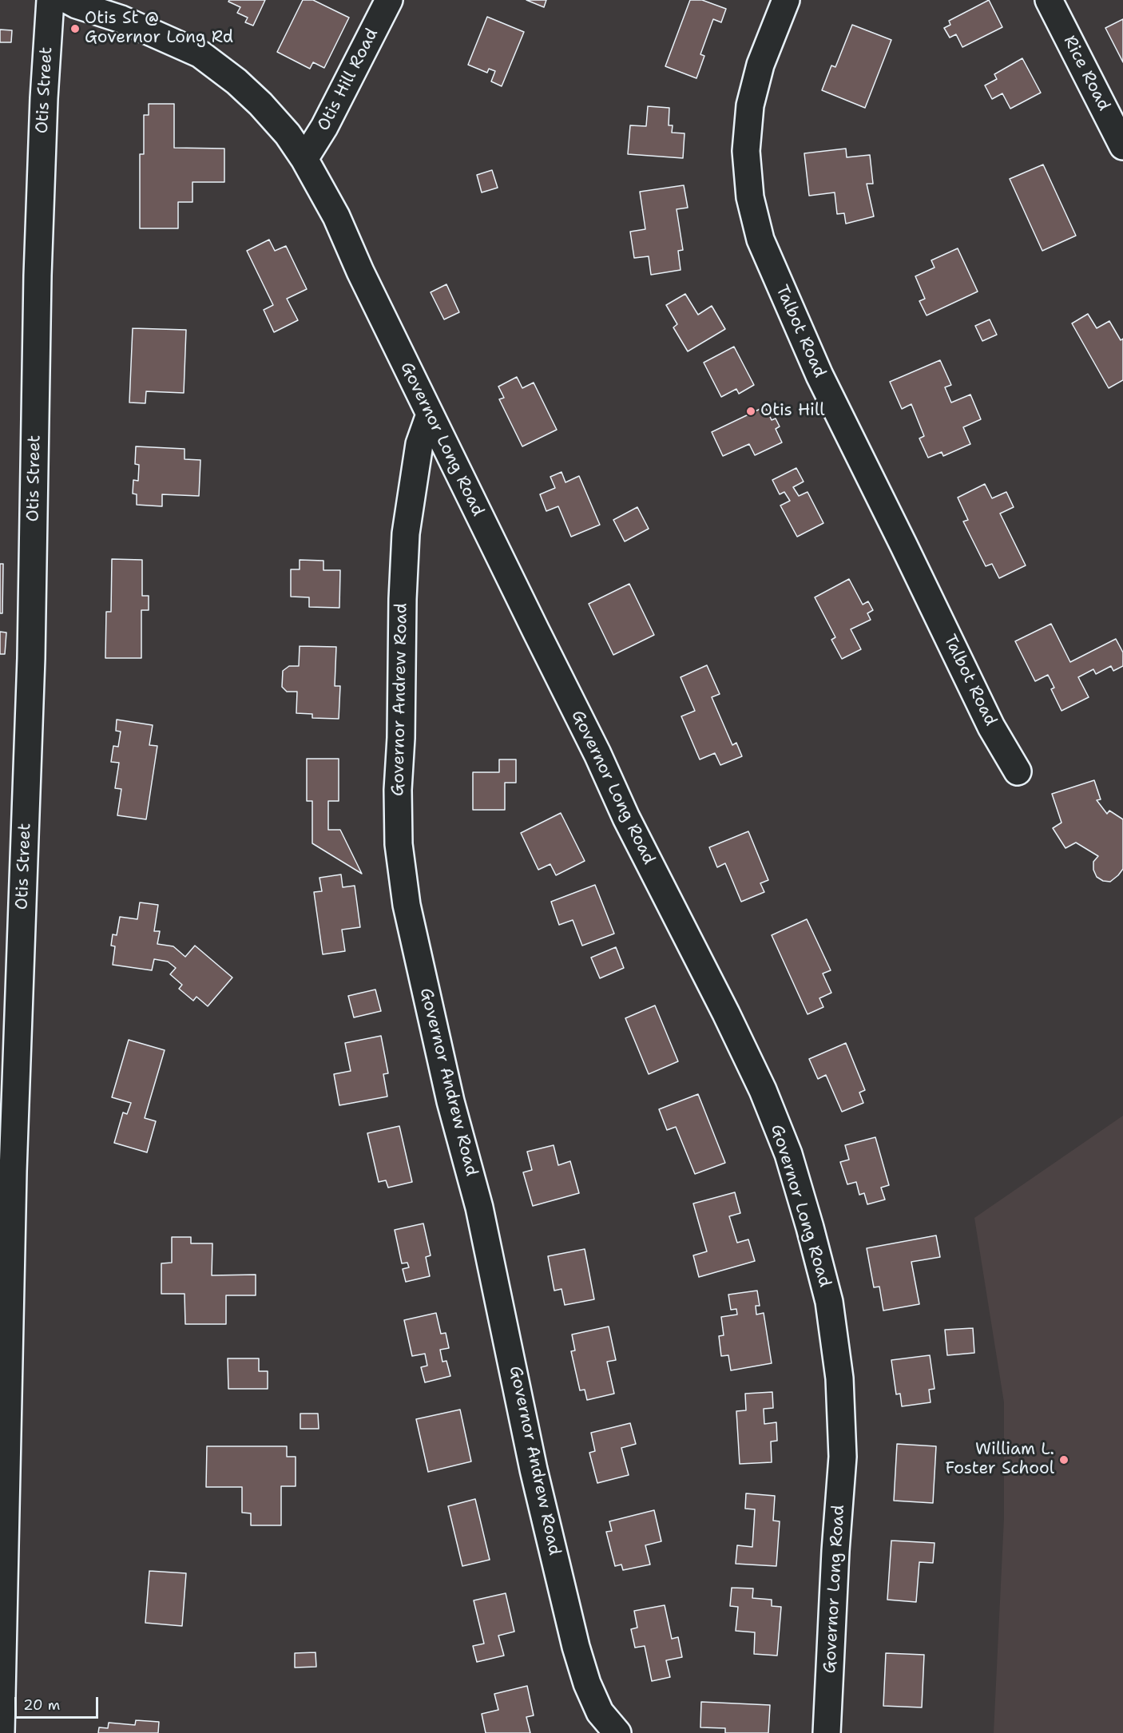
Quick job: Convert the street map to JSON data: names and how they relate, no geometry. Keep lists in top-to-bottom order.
{
  "streets": {
    "street": [
      "Rice Road",
      "Otis Hill Road",
      "Otis Street",
      "Talbot Road",
      "Governor Long Road",
      "Governor Andrew Road"
    ]
  },
  "crossings": [
    ["Otis Hill Road", "Governor Long Road"],
    ["Governor Long Road", "Governor Andrew Road"]
  ],
  "places": ["Otis St @ Governor Long Rd", "Otis Hill", "William L. Foster School"],
  "scale_bar": "20 m"
}
